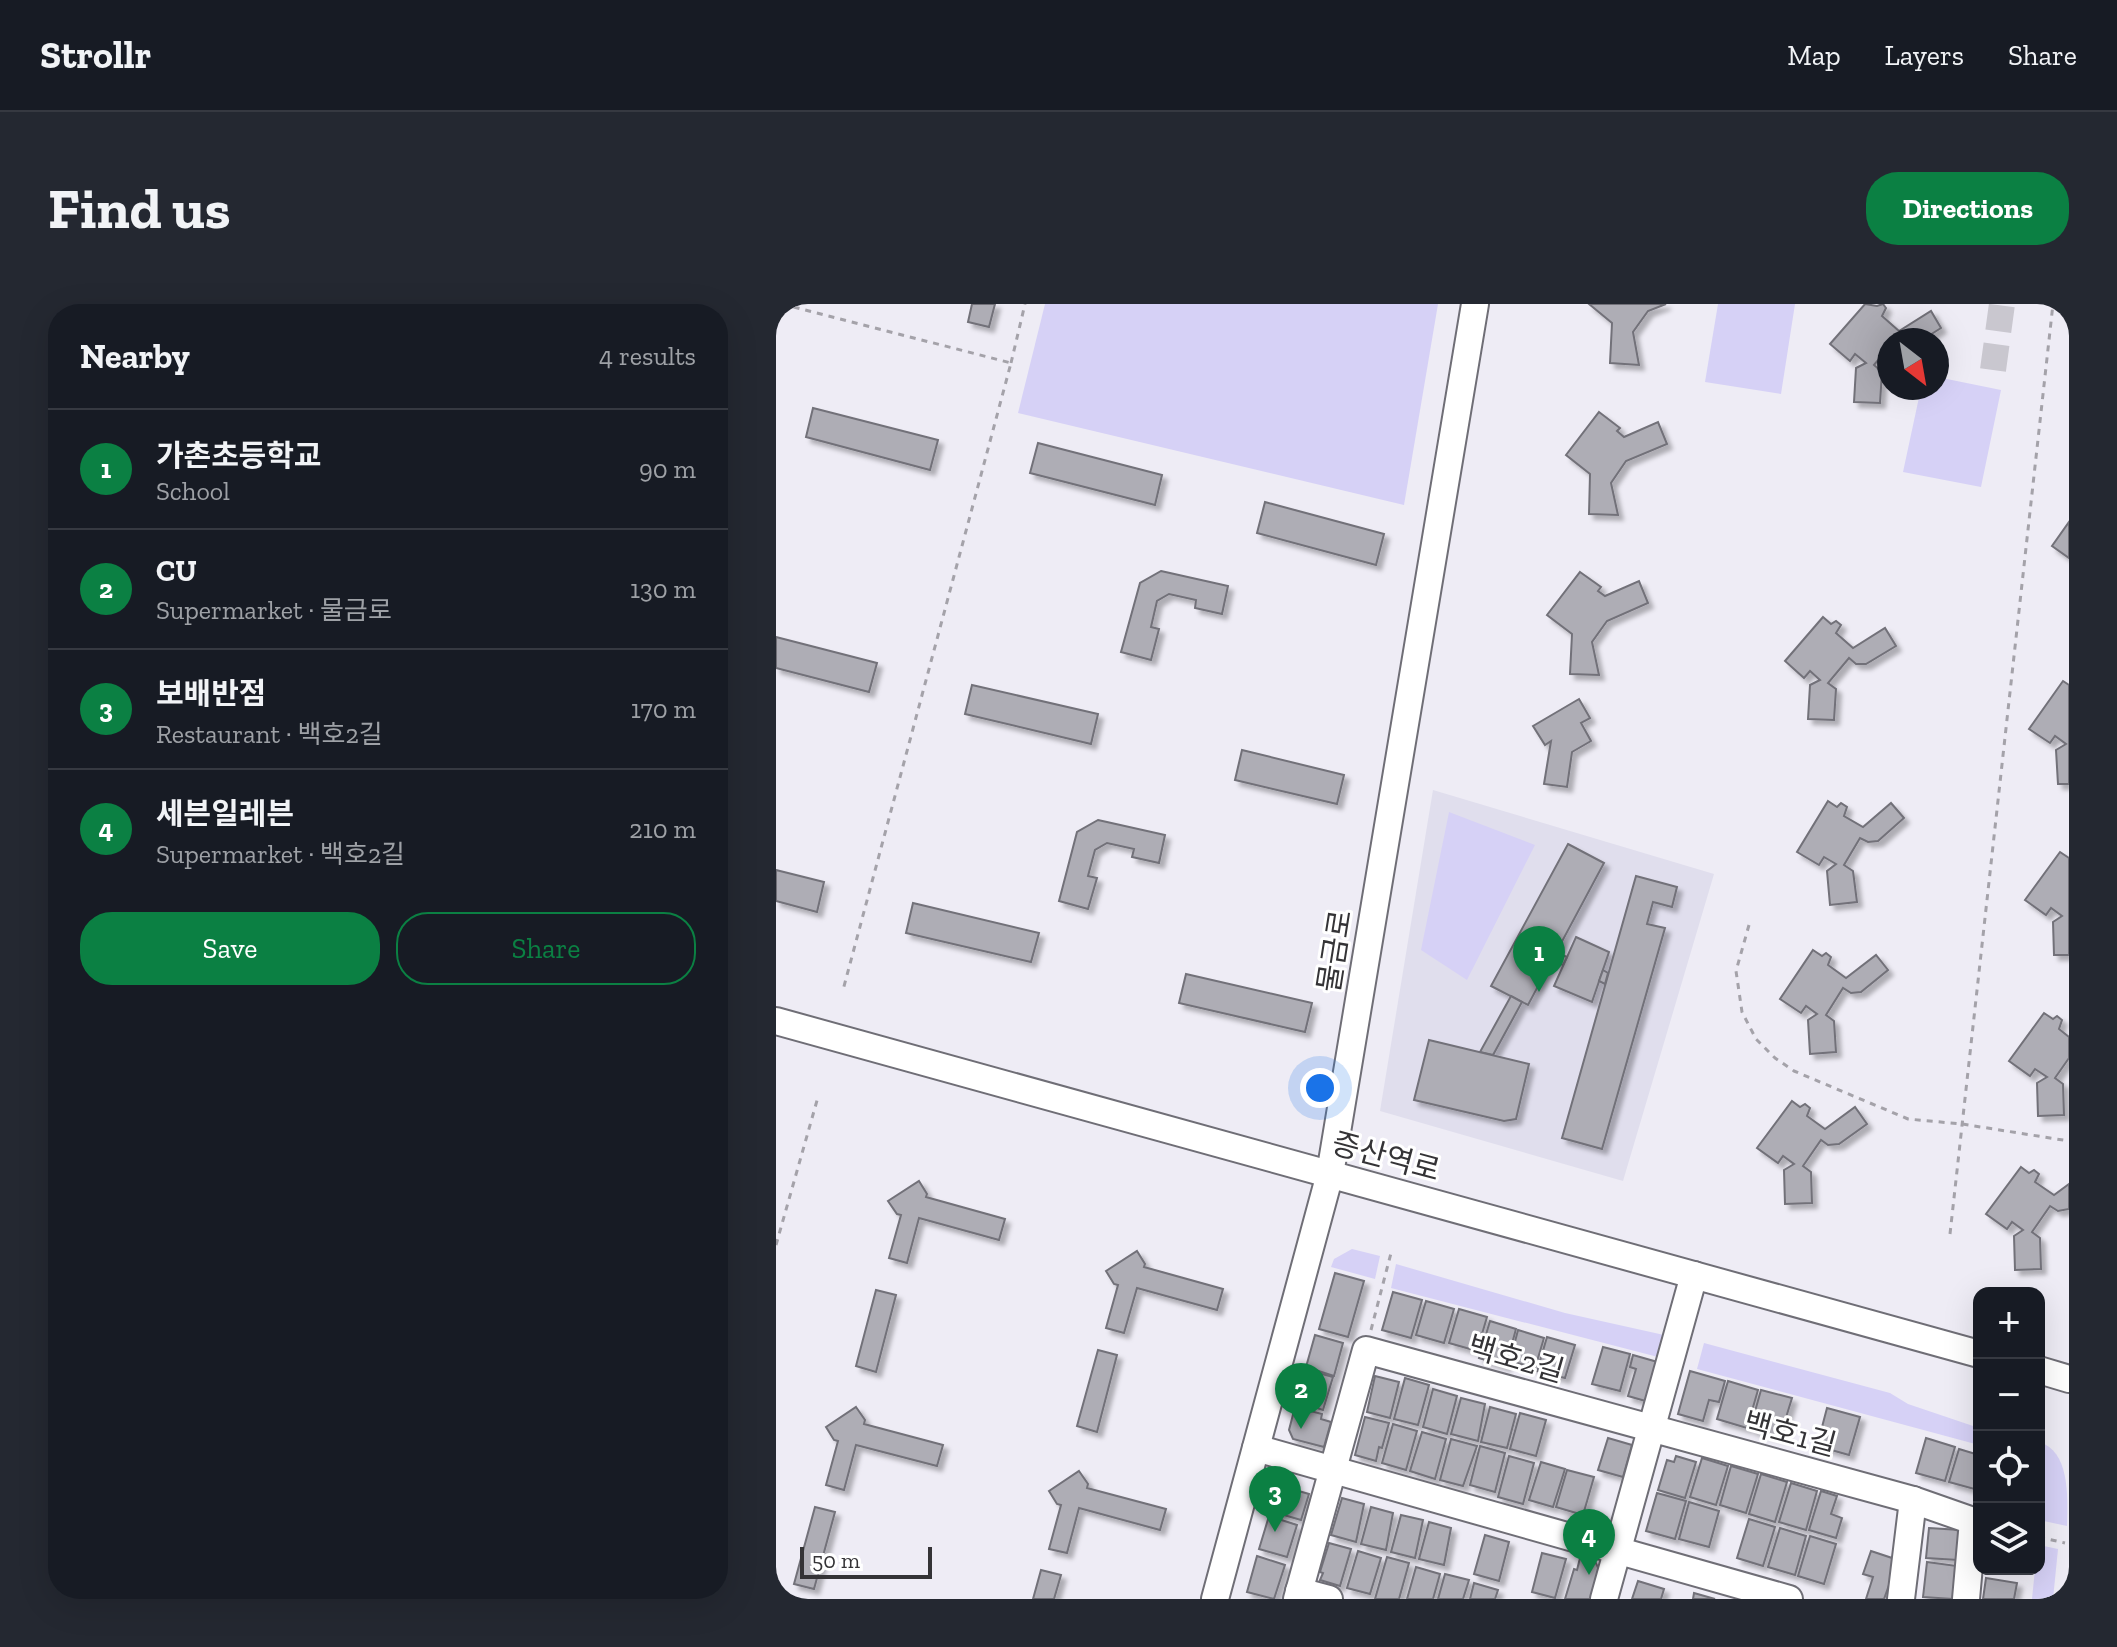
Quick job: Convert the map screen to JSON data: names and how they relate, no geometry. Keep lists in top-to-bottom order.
{
  "streets": {
    "street": [
      "물금로",
      "증산역로",
      "백호2길",
      "백호1길"
    ]
  },
  "crossings": [
    ["물금로", "증산역로"],
    ["백호2길", "백호1길"]
  ],
  "scale_bar": "50 m",
  "north": "bottom right",
  "page": {
    "header": "Strollr",
    "nav": ["Map", "Layers", "Share"],
    "buttons": [
      "Directions",
      ["Save", "Share"]
    ],
    "title": "Find us",
    "heading": ["Nearby", "4 results"],
    "list": [
      {
        "mark": "1",
        "name": "가촌초등학교",
        "note": "School",
        "value": "90 m"
      },
      {
        "mark": "2",
        "name": "CU",
        "note": "Supermarket · 물금로",
        "value": "130 m"
      },
      {
        "mark": "3",
        "name": "보배반점",
        "note": "Restaurant · 백호2길",
        "value": "170 m"
      },
      {
        "mark": "4",
        "name": "세븐일레븐",
        "note": "Supermarket · 백호2길",
        "value": "210 m"
      }
    ],
    "pins": [
      "1",
      "2",
      "3",
      "4"
    ],
    "map_buttons": ["+", "−"],
    "scale": "50 m"
  }
}
